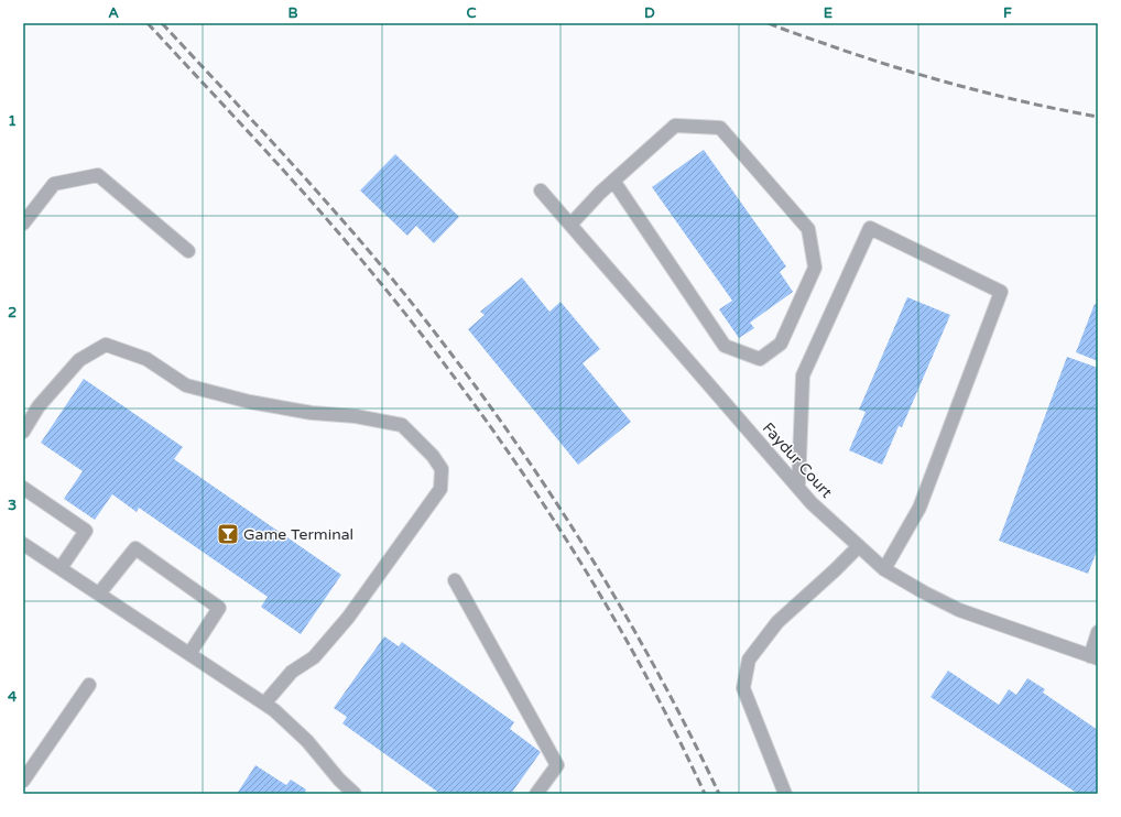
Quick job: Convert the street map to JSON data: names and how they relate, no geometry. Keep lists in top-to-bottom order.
{
  "streets": {
    "street": ["Faydur Court"]
  },
  "places": {
    "bar": ["Game Terminal"]
  },
  "grid": {
    "columns": [
      "A",
      "B",
      "C",
      "D",
      "E",
      "F"
    ],
    "rows": [
      "1",
      "2",
      "3",
      "4"
    ]
  }
}
